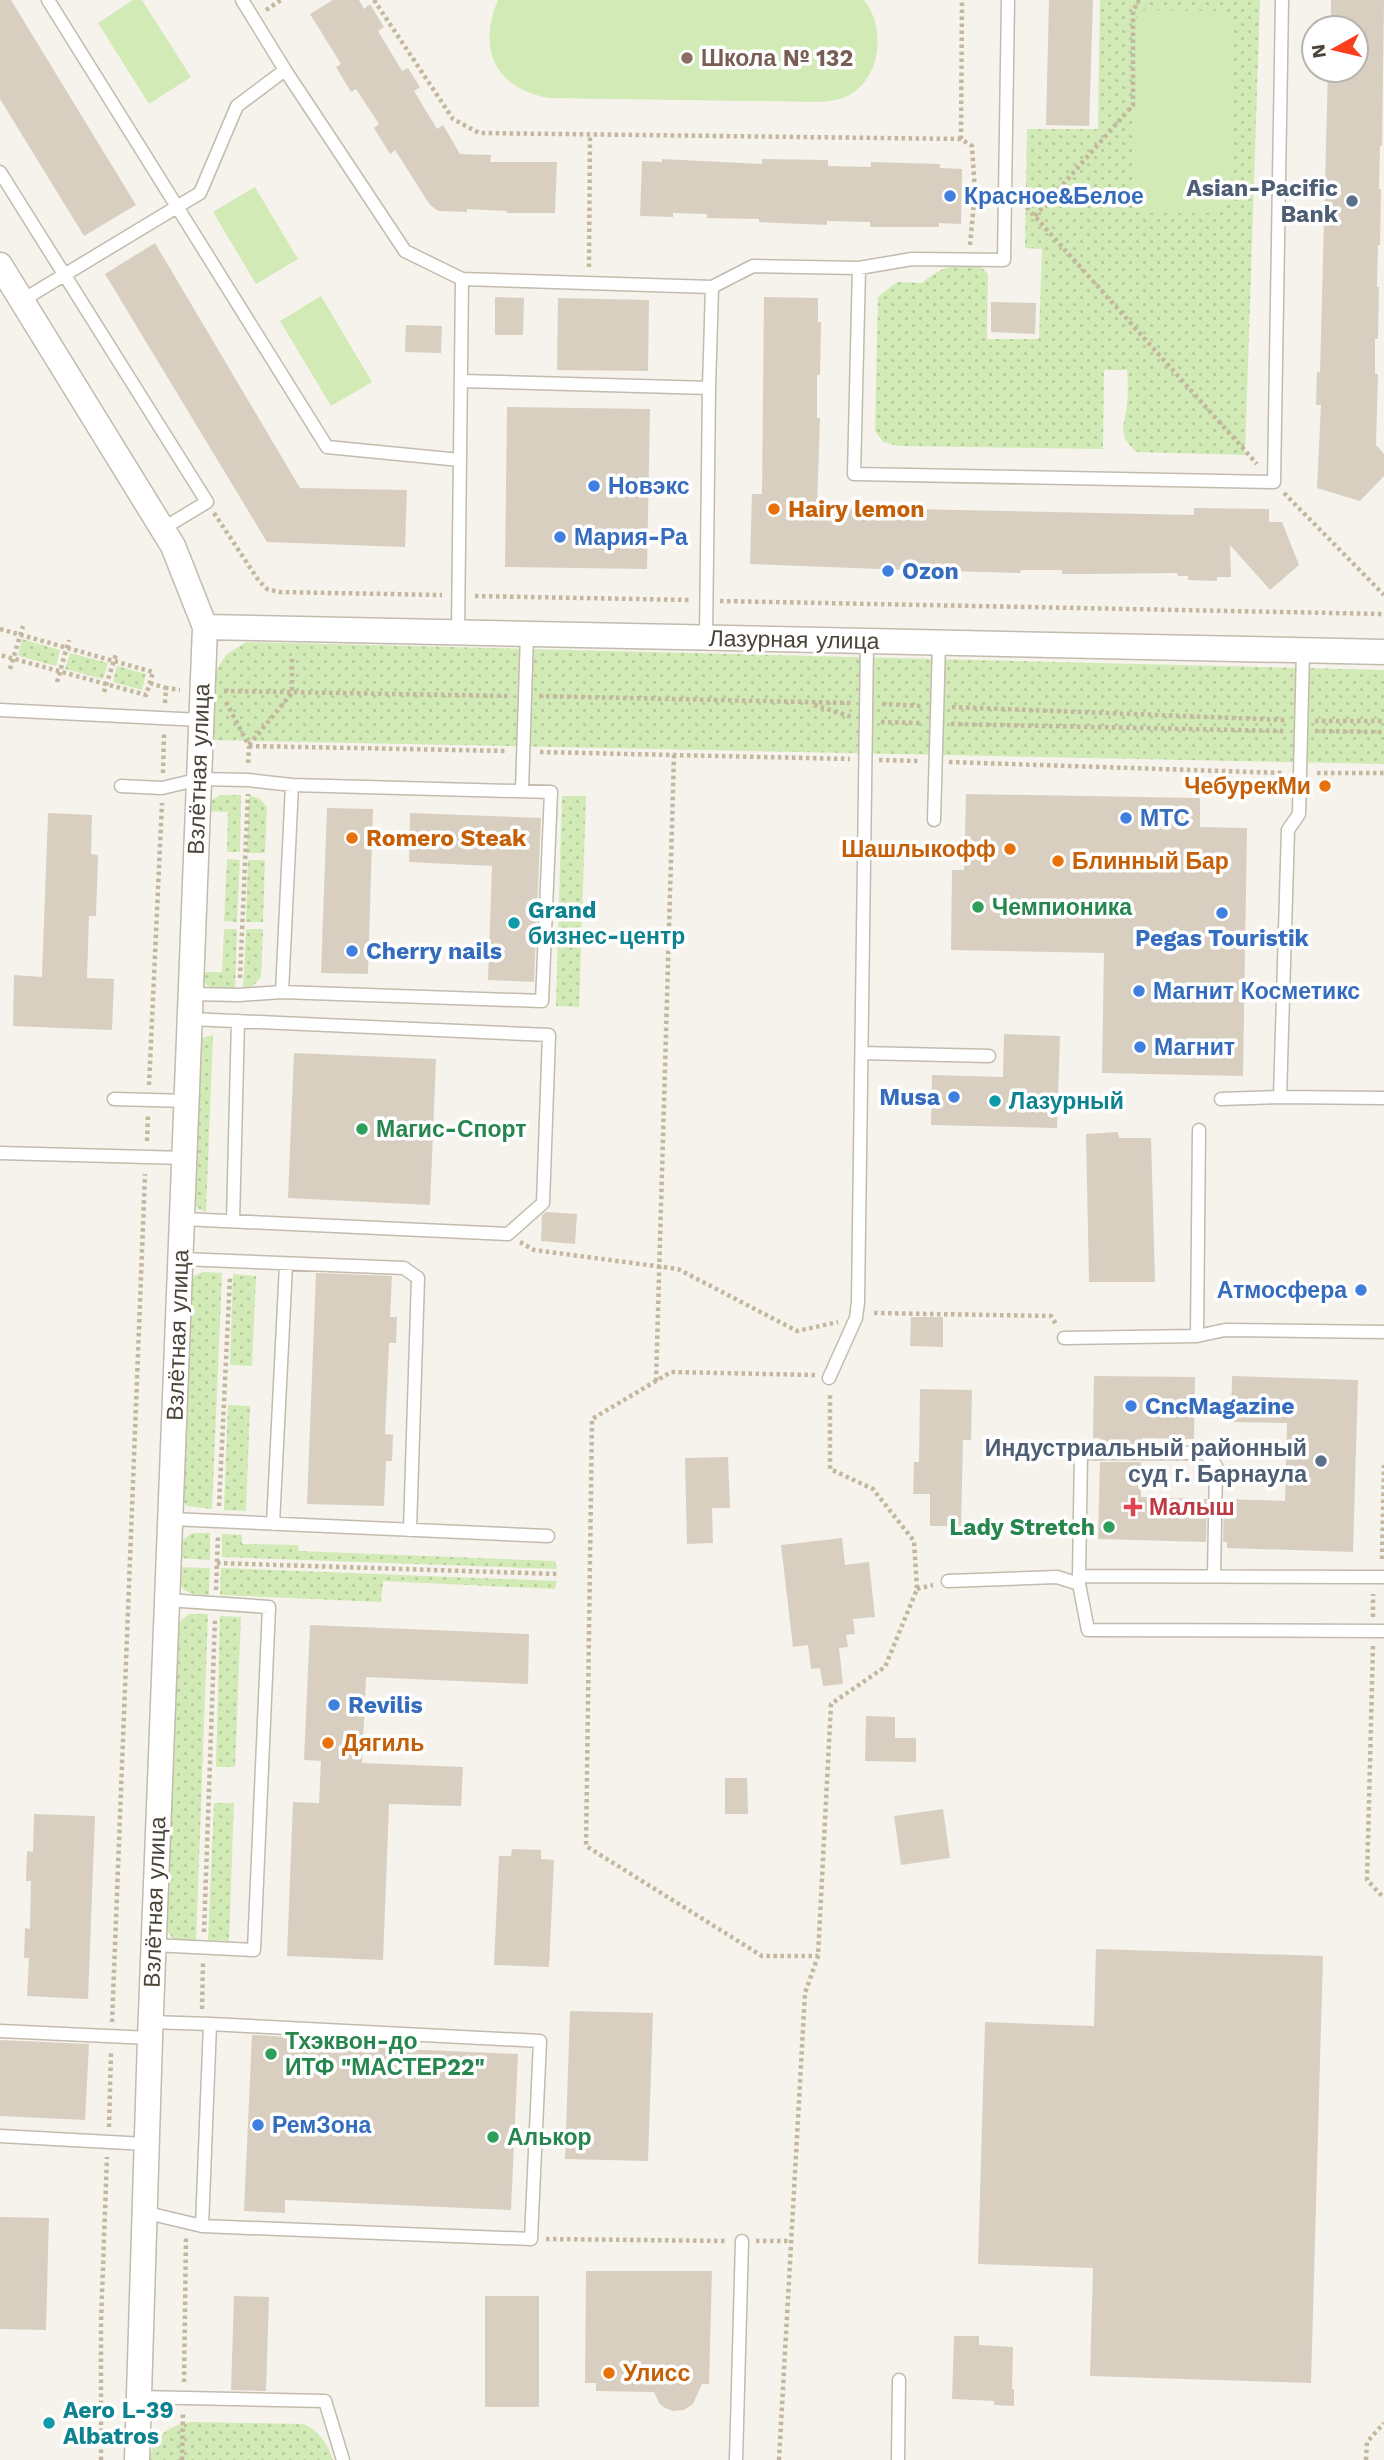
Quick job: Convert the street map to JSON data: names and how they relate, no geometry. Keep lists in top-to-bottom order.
{
  "streets": {
    "street": ["Лазурная улица", "Взлётная улица"]
  },
  "crossings": [
    ["Лазурная улица", "Взлётная улица"]
  ],
  "places": {
    "other": [
      "Школа № 132",
      "Красное&Белое",
      "Asian-Pacific Bank",
      "Новэкс",
      "Hairy lemon",
      "Мария-Ра",
      "Ozon",
      "ЧебурекМи",
      "МТС",
      "Romero Steak",
      "Шашлыкофф",
      "Блинный Бар",
      "Чемпионика",
      "Pegas Touristik",
      "Grand бизнес-центр",
      "Cherry nails",
      "Магнит Косметикс",
      "Магнит",
      "Musa",
      "Лазурный",
      "Магис-Спорт",
      "Атмосфера",
      "CncMagazine",
      "Индустриальный районный суд г. Барнаула",
      "Lady Stretch",
      "Revilis",
      "Дягиль",
      "Тхэквон-до ИТФ \"МАСТЕР22\"",
      "РемЗона",
      "Алькор",
      "Улисс",
      "Aero L-39 Albatros"
    ],
    "health": ["Малыш"]
  },
  "north": "left"
}
